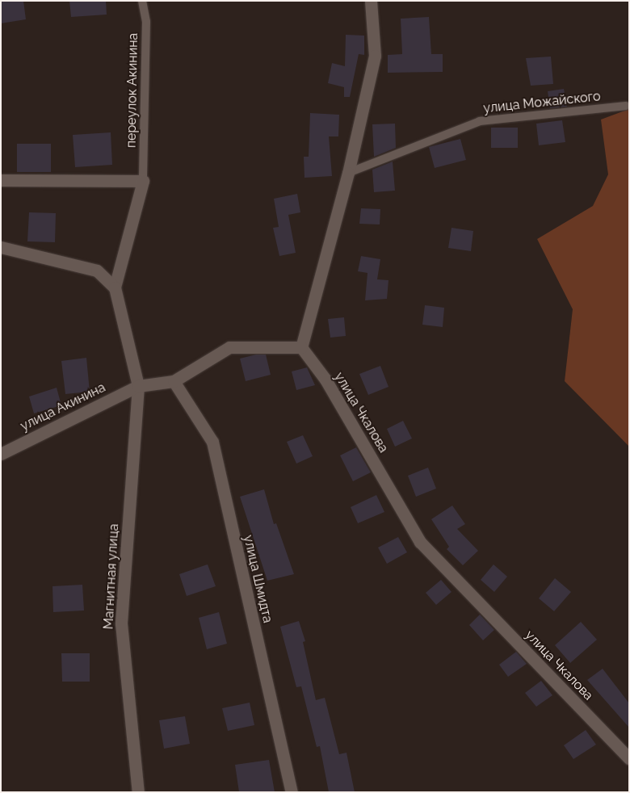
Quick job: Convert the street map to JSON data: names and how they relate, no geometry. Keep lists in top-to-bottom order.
{
  "streets": {
    "street": [
      "улица Акинина",
      "улица Чкалова",
      "Магнитная улица",
      "улица Шмидта"
    ],
    "lane": ["переулок Акинина", "улица Можайского"]
  },
  "crossings": [
    ["улица Акинина", "улица Чкалова"],
    ["улица Акинина", "Магнитная улица"],
    ["улица Акинина", "улица Шмидта"]
  ]
}
